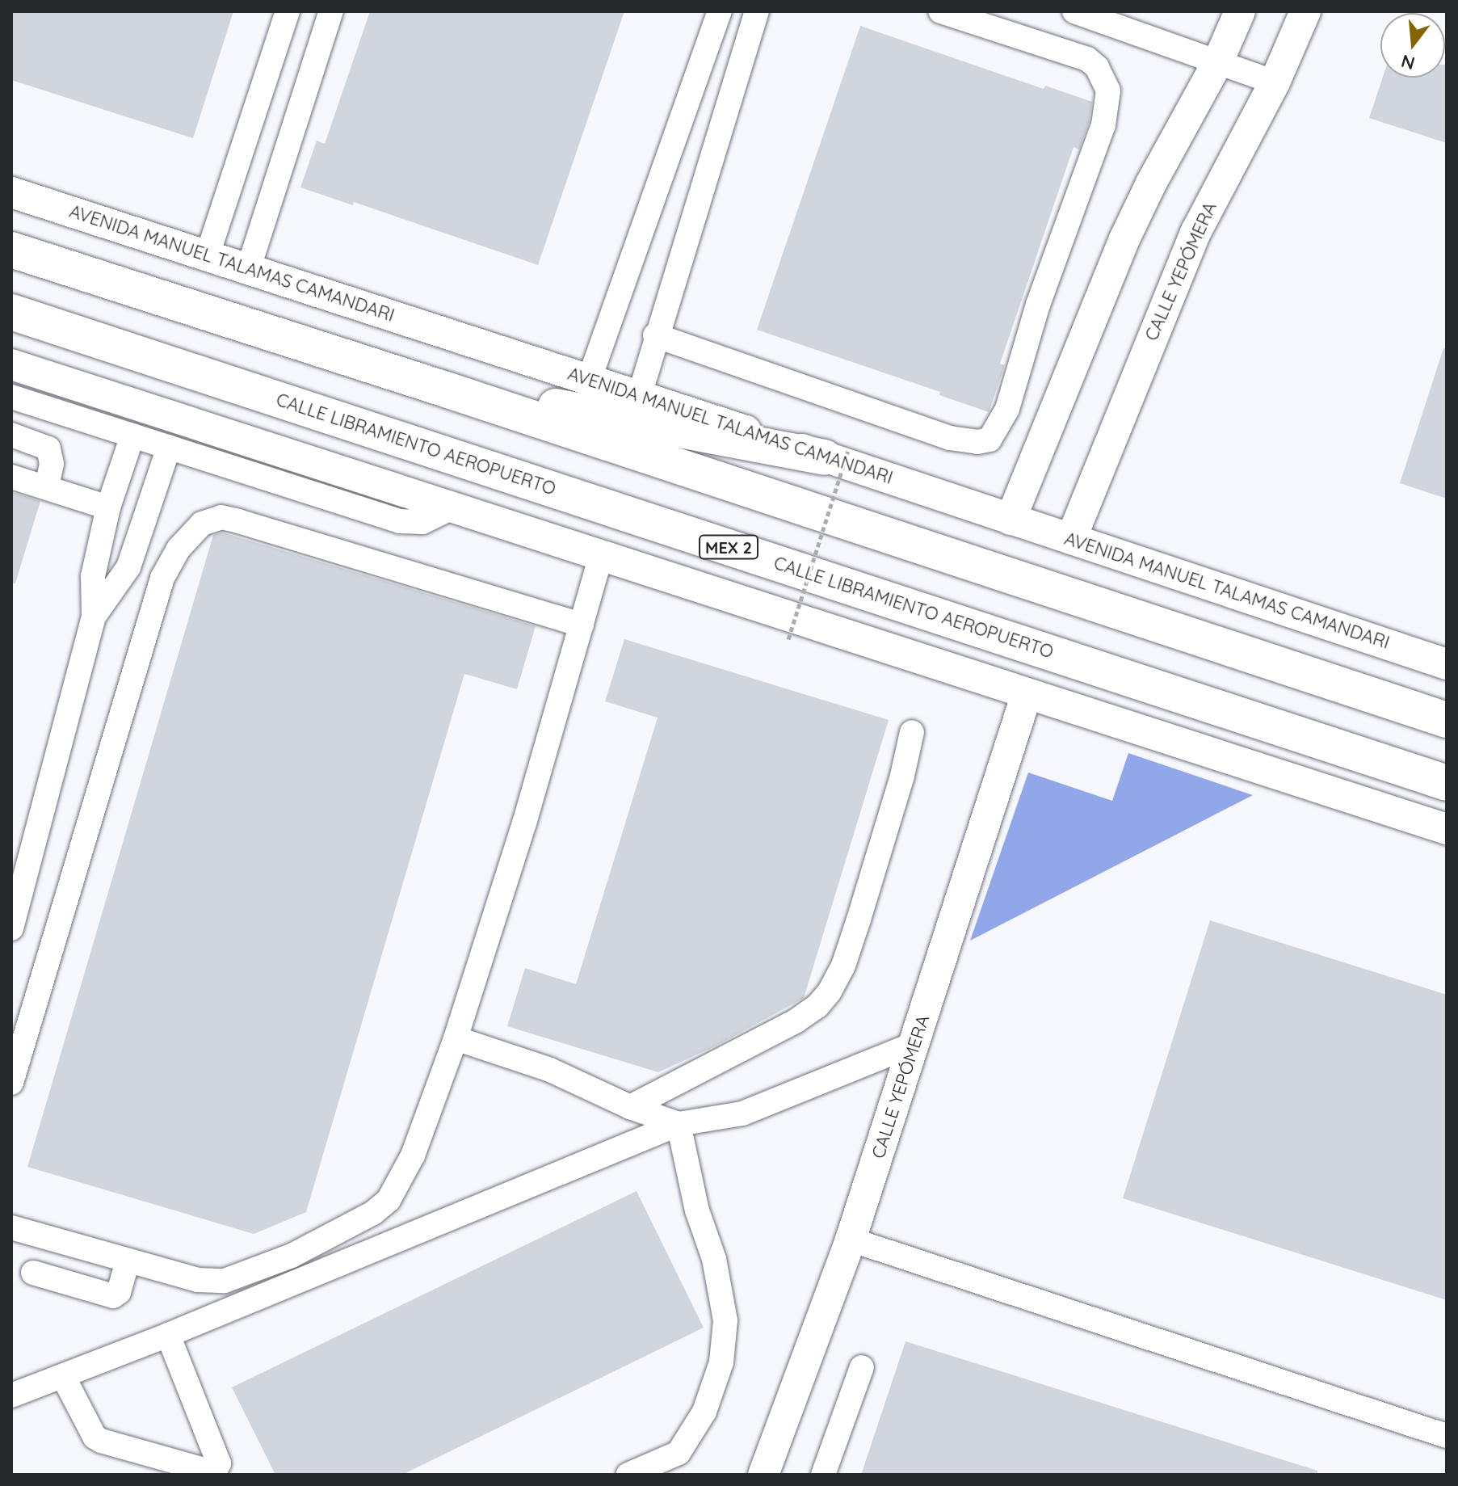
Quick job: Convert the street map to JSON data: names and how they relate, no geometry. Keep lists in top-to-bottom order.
{
  "streets": {
    "highway": ["CALLE LIBRAMIENTO AEROPUERTO", "MEX 2"],
    "main road": ["AVENIDA MANUEL TALAMAS CAMANDARI", "CALLE YEPÓMERA"]
  },
  "crossings": [
    ["AVENIDA MANUEL TALAMAS CAMANDARI", "CALLE YEPÓMERA"]
  ],
  "north": "bottom"
}
